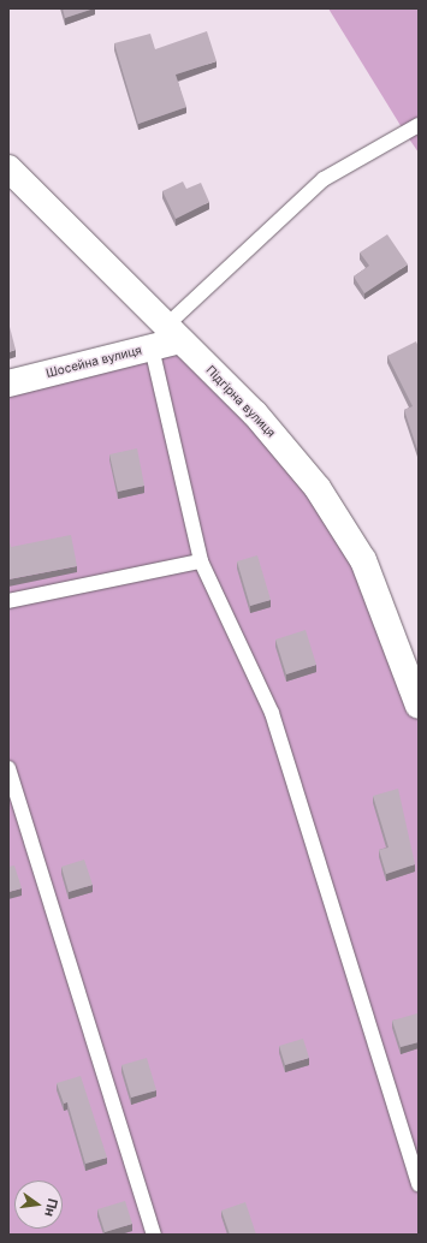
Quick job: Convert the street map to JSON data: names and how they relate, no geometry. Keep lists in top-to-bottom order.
{
  "streets": {
    "street": ["Шосейна вулиця", "Підгірна вулиця"]
  },
  "crossings": [
    ["Шосейна вулиця", "Підгірна вулиця"]
  ],
  "north": "right"
}
